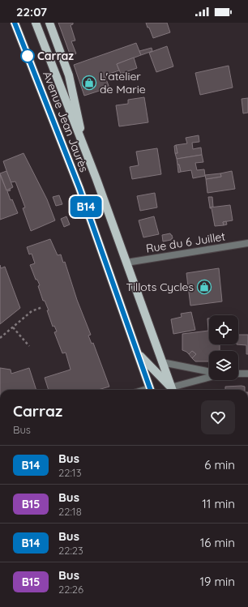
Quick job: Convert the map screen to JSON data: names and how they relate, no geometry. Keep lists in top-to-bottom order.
{
  "streets": {
    "main road": ["Avenue Jean Jaurès"],
    "street": ["Rue du 6 Juillet"]
  },
  "crossings": [
    ["Avenue Jean Jaurès", "Rue du 6 Juillet"]
  ],
  "places": {
    "other": ["Carraz"],
    "shop": ["L'atelier de Marie", "Tillots Cycles"]
  },
  "lines": ["bus line B14"],
  "page": {
    "status": "22:07",
    "on_map": "B14",
    "heading": ["Carraz", "Bus"],
    "list": [
      {
        "mark": "B14",
        "name": "Bus",
        "note": "22:13",
        "value": "6 min"
      },
      {
        "mark": "B15",
        "name": "Bus",
        "note": "22:18",
        "value": "11 min"
      },
      {
        "mark": "B14",
        "name": "Bus",
        "note": "22:23",
        "value": "16 min"
      },
      {
        "mark": "B15",
        "name": "Bus",
        "note": "22:26",
        "value": "19 min"
      }
    ]
  }
}
